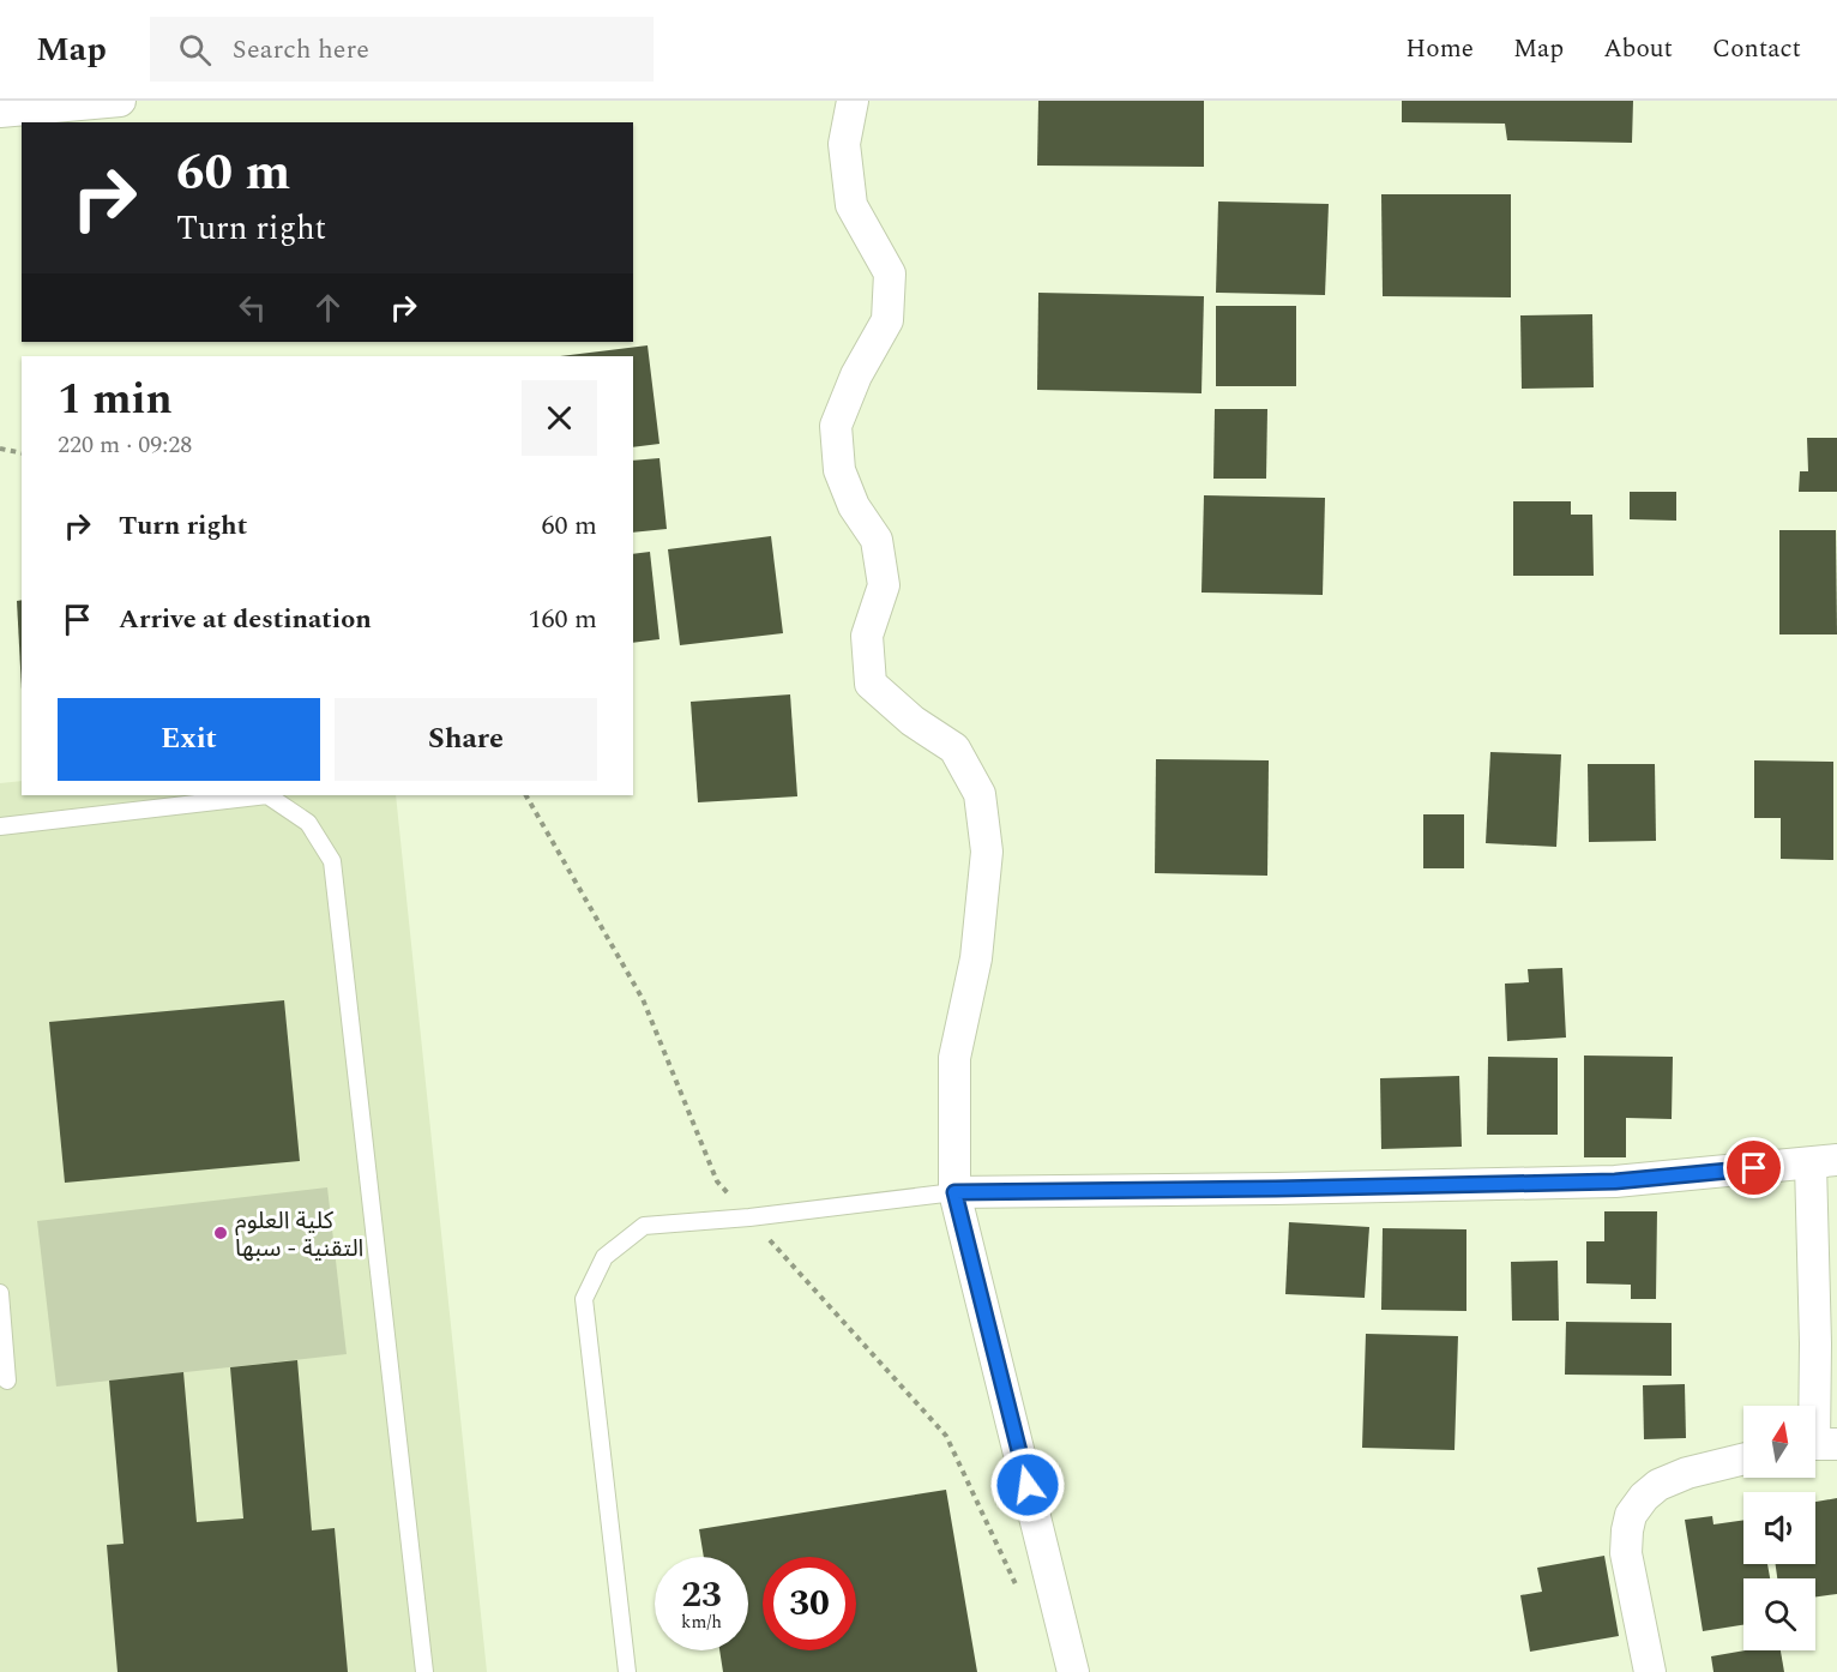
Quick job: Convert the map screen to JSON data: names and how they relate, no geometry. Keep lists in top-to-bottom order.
{
  "places": ["كلية العلوم التقنية - سبها"],
  "north": "top",
  "page": {
    "header": "Map",
    "search": "Search here",
    "nav": [
      "Home",
      "Map",
      "About",
      "Contact"
    ],
    "turn": ["60 m", "Turn right"],
    "heading": ["1 min", "220 m · 09:28"],
    "list": [
      {
        "name": "Turn right",
        "value": "60 m"
      },
      {
        "name": "Arrive at destination",
        "value": "160 m"
      }
    ],
    "buttons": ["Exit", "Share"],
    "speed": "23 km/h",
    "limit": "30"
  }
}
